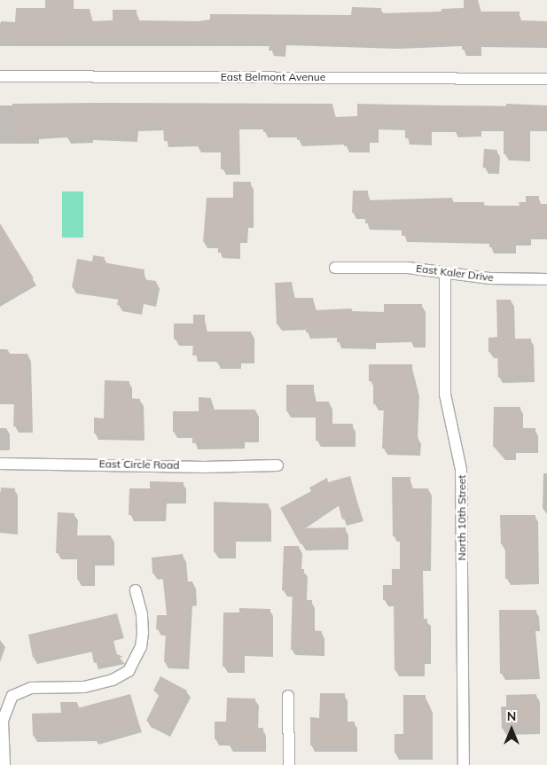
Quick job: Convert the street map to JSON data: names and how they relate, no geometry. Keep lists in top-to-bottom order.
{
  "streets": {
    "street": [
      "East Belmont Avenue",
      "East Kaler Drive",
      "East Circle Road",
      "North 10th Street"
    ]
  },
  "crossings": [
    ["East Kaler Drive", "North 10th Street"]
  ],
  "north": "top"
}
